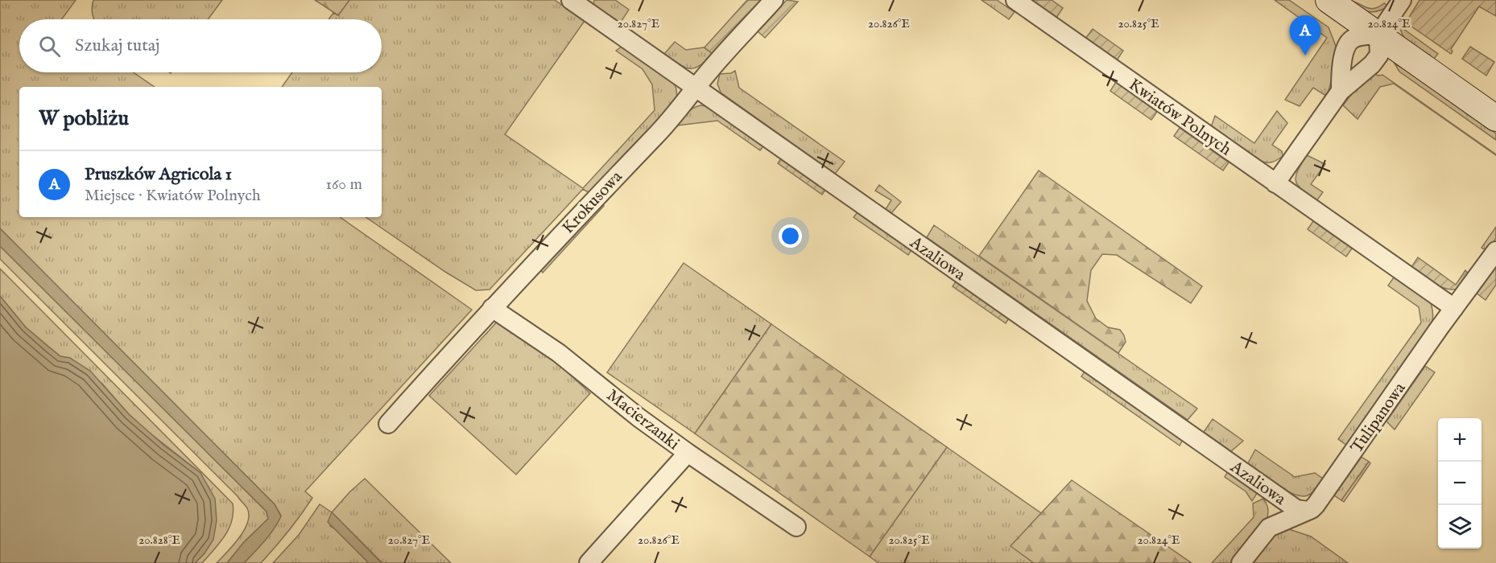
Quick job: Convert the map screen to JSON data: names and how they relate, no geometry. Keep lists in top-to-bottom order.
{
  "streets": {
    "street": [
      "Kwiatów Polnych",
      "Krokusowa",
      "Azaliowa",
      "Tulipanowa",
      "Macierzanki"
    ]
  },
  "crossings": [
    ["Kwiatów Polnych", "Tulipanowa"],
    ["Krokusowa", "Azaliowa"],
    ["Krokusowa", "Macierzanki"],
    ["Azaliowa", "Tulipanowa"]
  ],
  "page": {
    "pins": "A",
    "search": "Szukaj tutaj",
    "heading": "W pobliżu",
    "list": [
      {
        "mark": "A",
        "name": "Pruszków Agricola 1",
        "note": "Miejsce · Kwiatów Polnych",
        "value": "160 m"
      }
    ],
    "map_buttons": ["+", "−"]
  },
  "coordinates": [
    "20.827°E",
    "20.826°E",
    "20.825°E",
    "20.824°E",
    "20.828°E"
  ]
}
